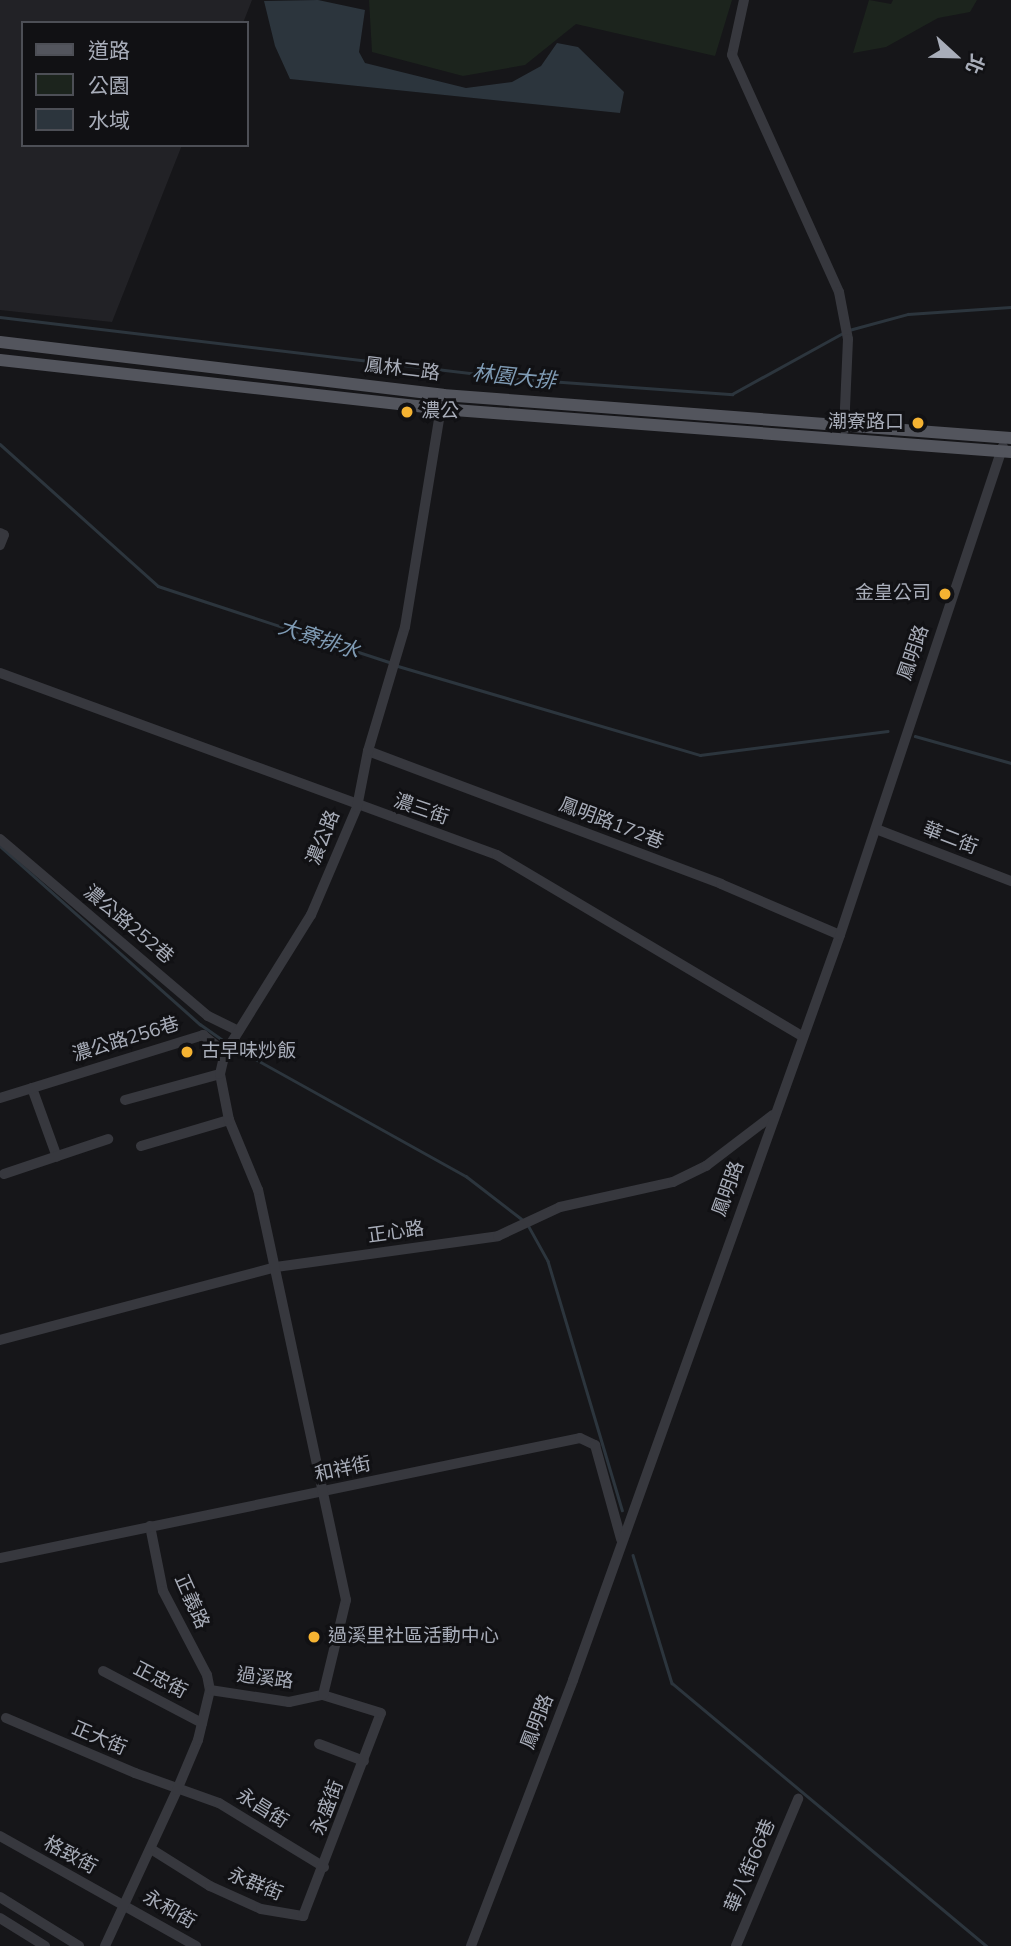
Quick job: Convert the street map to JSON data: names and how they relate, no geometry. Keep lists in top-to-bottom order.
{
  "streets": {
    "main road": ["鳳林二路"],
    "street": [
      "鳳明路",
      "濃三街",
      "鳳明路172巷",
      "濃公路",
      "華二街",
      "濃公路252巷",
      "濃公路256巷",
      "正心路",
      "和祥街",
      "正義路",
      "過溪路",
      "正忠街",
      "正大街",
      "永盛街",
      "永昌街",
      "格致街",
      "華八街66巷",
      "永群街",
      "永和街"
    ]
  },
  "crossings": [
    ["鳳林二路", "鳳明路"],
    ["鳳林二路", "濃公路"],
    ["鳳明路", "濃三街"],
    ["鳳明路", "鳳明路172巷"],
    ["鳳明路", "華二街"],
    ["鳳明路", "正心路"],
    ["鳳明路", "和祥街"],
    ["濃三街", "濃公路"],
    ["鳳明路172巷", "濃公路"],
    ["濃公路", "濃公路252巷"],
    ["濃公路", "濃公路256巷"],
    ["濃公路", "正心路"],
    ["和祥街", "正義路"],
    ["正義路", "過溪路"],
    ["過溪路", "正忠街"],
    ["過溪路", "正大街"],
    ["過溪路", "永盛街"],
    ["過溪路", "永昌街"],
    ["過溪路", "格致街"],
    ["過溪路", "永群街"],
    ["過溪路", "永和街"],
    ["正大街", "永昌街"],
    ["永盛街", "永昌街"],
    ["永盛街", "永群街"],
    ["永昌街", "永群街"],
    ["格致街", "永和街"]
  ],
  "water": ["林園大排", "大寮排水"],
  "places": [
    "濃公",
    "潮寮路口",
    "金皇公司",
    "古早味炒飯",
    "過溪里社區活動中心"
  ],
  "legend": ["道路", "公園", "水域"],
  "north": "right"
}
